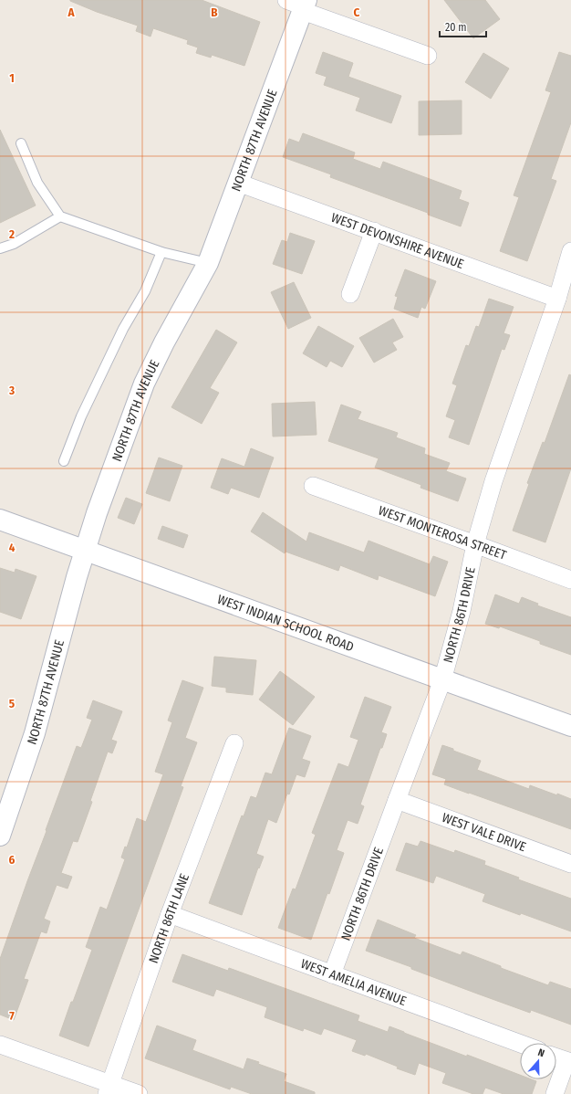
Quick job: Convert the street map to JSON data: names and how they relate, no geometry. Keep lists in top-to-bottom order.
{
  "streets": {
    "street": [
      "NORTH 87TH AVENUE",
      "WEST DEVONSHIRE AVENUE",
      "WEST MONTEROSA STREET",
      "NORTH 86TH DRIVE",
      "WEST INDIAN SCHOOL ROAD",
      "WEST VALE DRIVE",
      "NORTH 86TH LANE",
      "WEST AMELIA AVENUE"
    ]
  },
  "crossings": [
    ["NORTH 87TH AVENUE", "WEST DEVONSHIRE AVENUE"],
    ["NORTH 87TH AVENUE", "WEST INDIAN SCHOOL ROAD"],
    ["WEST DEVONSHIRE AVENUE", "NORTH 86TH DRIVE"],
    ["WEST MONTEROSA STREET", "NORTH 86TH DRIVE"],
    ["NORTH 86TH DRIVE", "WEST INDIAN SCHOOL ROAD"],
    ["NORTH 86TH DRIVE", "WEST VALE DRIVE"],
    ["NORTH 86TH DRIVE", "WEST AMELIA AVENUE"],
    ["NORTH 86TH LANE", "WEST AMELIA AVENUE"]
  ],
  "scale_bar": "20 m",
  "north": "top",
  "grid": {
    "columns": ["A", "B", "C"],
    "rows": [
      "1",
      "2",
      "3",
      "4",
      "5",
      "6",
      "7"
    ]
  }
}
